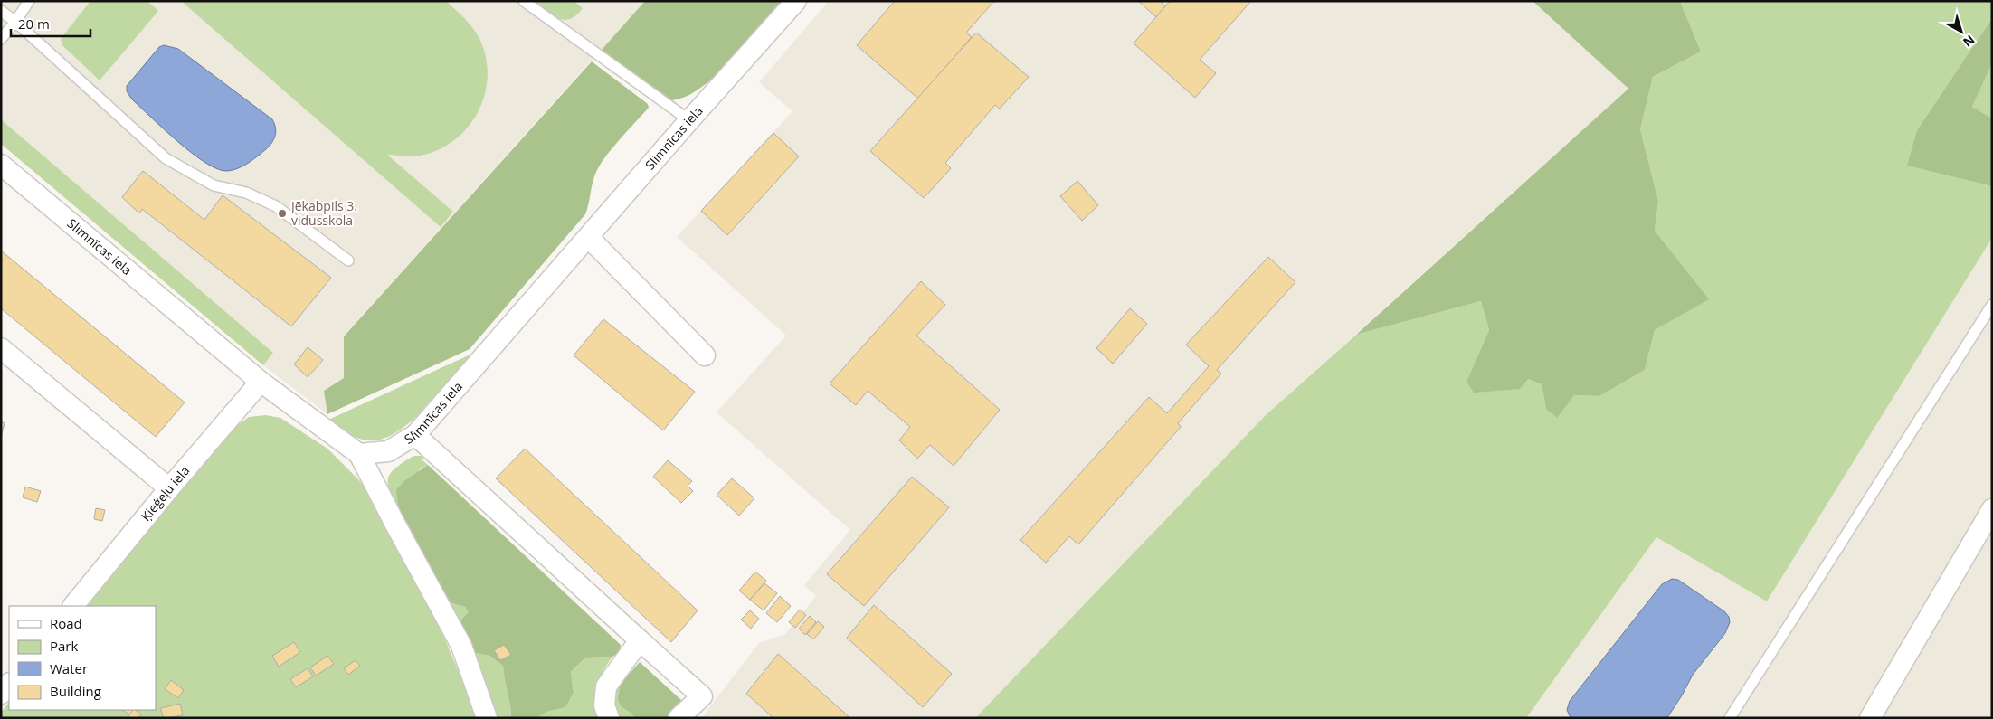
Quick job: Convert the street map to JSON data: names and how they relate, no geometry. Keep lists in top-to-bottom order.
{
  "streets": {
    "street": ["Slimnīcas iela", "Ķieģeļu iela"]
  },
  "crossings": [
    ["Slimnīcas iela", "Ķieģeļu iela"]
  ],
  "places": ["Jēkabpils 3. vidusskola"],
  "legend": [
    "Road",
    "Park",
    "Water",
    "Building"
  ],
  "scale_bar": "20 m",
  "north": "bottom right"
}
